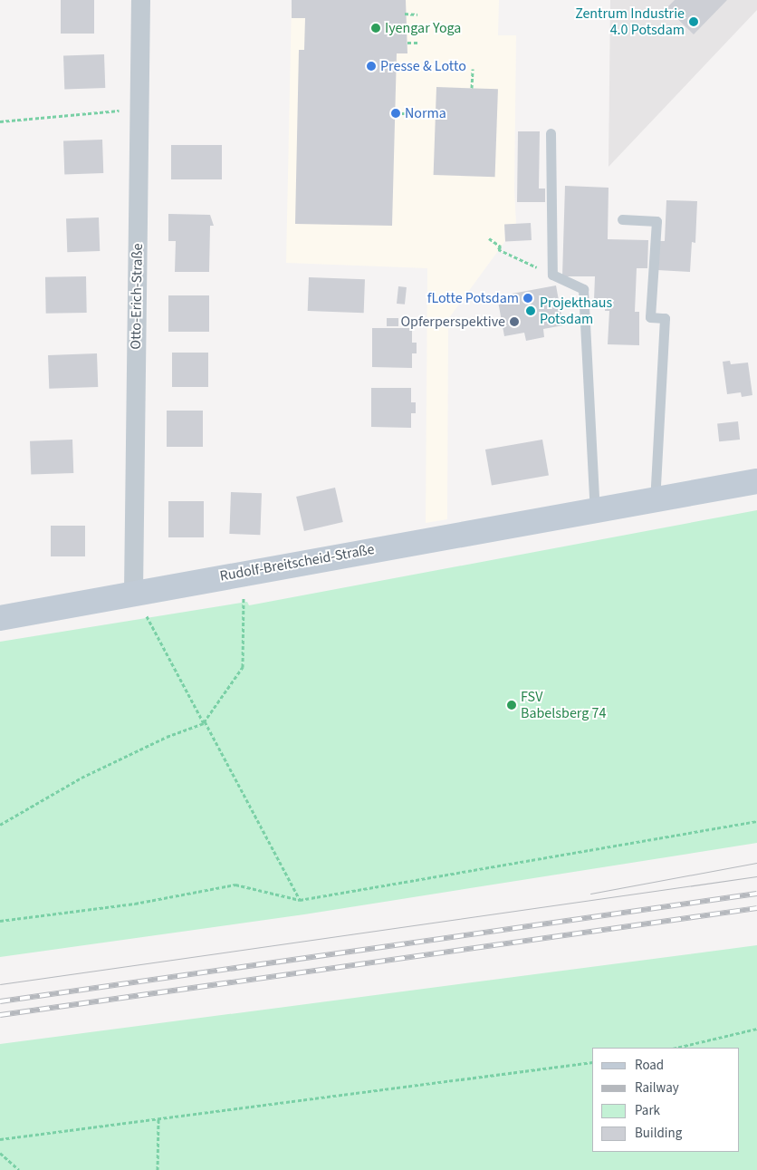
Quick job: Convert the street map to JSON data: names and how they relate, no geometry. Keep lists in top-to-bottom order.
{
  "streets": {
    "street": ["Otto-Erich-Straße", "Rudolf-Breitscheid-Straße"]
  },
  "crossings": [
    ["Otto-Erich-Straße", "Rudolf-Breitscheid-Straße"]
  ],
  "places": [
    "Zentrum Industrie 4.0 Potsdam",
    "Iyengar Yoga",
    "Presse & Lotto",
    "Norma",
    "fLotte Potsdam",
    "Projekthaus Potsdam",
    "Opferperspektive",
    "FSV Babelsberg 74"
  ],
  "legend": [
    "Road",
    "Railway",
    "Park",
    "Building"
  ]
}
